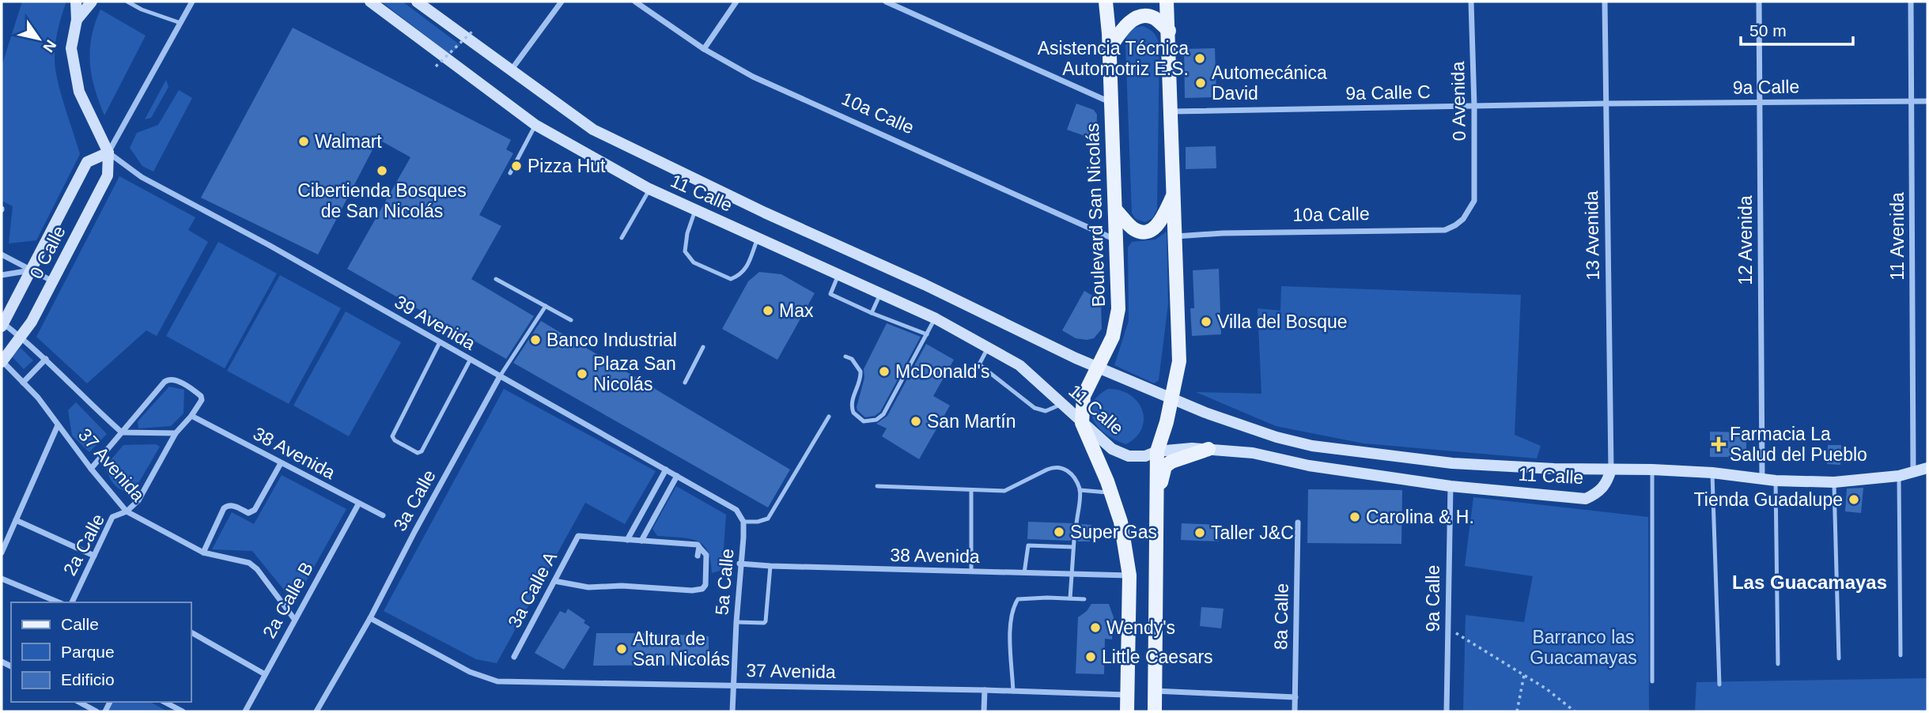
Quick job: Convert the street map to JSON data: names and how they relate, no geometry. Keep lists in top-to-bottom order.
{
  "streets": {
    "main road": ["11 Calle", "Boulevard San Nicolás", "0 Calle"],
    "street": [
      "9a Calle",
      "9a Calle C",
      "0 Avenida",
      "10a Calle",
      "13 Avenida",
      "11 Avenida",
      "12 Avenida",
      "39 Avenida",
      "38 Avenida",
      "37 Avenida",
      "3a Calle",
      "2a Calle",
      "5a Calle",
      "3a Calle A",
      "2a Calle B",
      "8a Calle"
    ]
  },
  "crossings": [
    ["9a Calle", "9a Calle C"],
    ["9a Calle", "11 Calle"],
    ["9a Calle", "13 Avenida"],
    ["9a Calle", "11 Avenida"],
    ["9a Calle", "12 Avenida"],
    ["9a Calle C", "0 Avenida"],
    ["9a Calle C", "13 Avenida"],
    ["0 Avenida", "10a Calle"],
    ["10a Calle", "Boulevard San Nicolás"],
    ["11 Calle", "Boulevard San Nicolás"],
    ["11 Calle", "13 Avenida"],
    ["Boulevard San Nicolás", "38 Avenida"],
    ["Boulevard San Nicolás", "37 Avenida"],
    ["0 Calle", "39 Avenida"],
    ["0 Calle", "37 Avenida"],
    ["39 Avenida", "3a Calle"],
    ["39 Avenida", "5a Calle"],
    ["38 Avenida", "2a Calle"],
    ["38 Avenida", "5a Calle"],
    ["38 Avenida", "2a Calle B"],
    ["37 Avenida", "3a Calle"],
    ["37 Avenida", "2a Calle"],
    ["37 Avenida", "5a Calle"],
    ["37 Avenida", "2a Calle B"]
  ],
  "districts": ["Las Guacamayas"],
  "parks": ["Barranco las Guacamayas"],
  "places": {
    "other": [
      "Asistencia Técnica Automotriz E.S.",
      "Automecánica David",
      "Walmart",
      "Pizza Hut",
      "Cibertienda Bosques de San Nicolás",
      "Max",
      "Villa del Bosque",
      "Banco Industrial",
      "McDonald's",
      "Plaza San Nicolás",
      "San Martín",
      "Tienda Guadalupe",
      "Carolina & H.",
      "Super Gas",
      "Taller J&C",
      "Wendy's",
      "Altura de San Nicolás",
      "Little Caesars"
    ],
    "health": ["Farmacia La Salud del Pueblo"]
  },
  "legend": ["Calle", "Parque", "Edificio"],
  "scale_bar": "50 m",
  "north": "bottom right"
}
